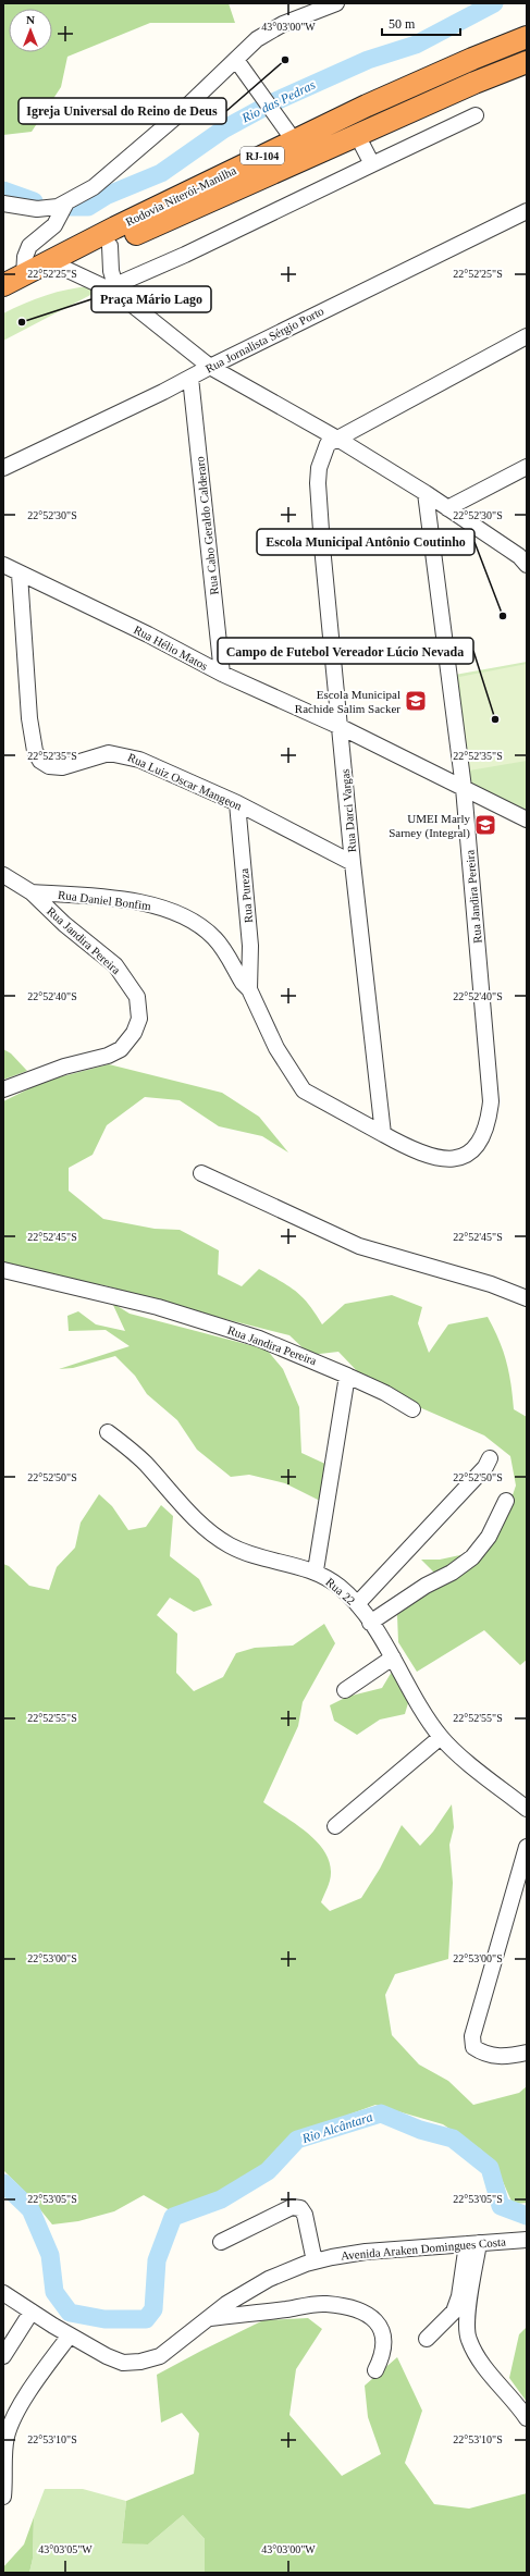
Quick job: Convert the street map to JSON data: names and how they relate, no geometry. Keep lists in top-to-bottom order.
{
  "streets": {
    "highway": ["RJ-104", "Rodovia Niterói-Manilha"],
    "street": [
      "Rua Jornalista Sérgio Porto",
      "Rua Cabo Geraldo Calderaro",
      "Rua Hélio Matos",
      "Rua Luiz Oscar Mangeon",
      "Rua Darci Vargas",
      "Rua Pureza",
      "Rua Jandira Pereira",
      "Rua Daniel Bonfim",
      "Rua 22",
      "Avenida Araken Domingues Costa"
    ]
  },
  "crossings": [
    ["Rua Jornalista Sérgio Porto", "Rua Cabo Geraldo Calderaro"],
    ["Rua Cabo Geraldo Calderaro", "Rua Hélio Matos"],
    ["Rua Hélio Matos", "Rua Luiz Oscar Mangeon"],
    ["Rua Hélio Matos", "Rua Darci Vargas"],
    ["Rua Hélio Matos", "Rua Jandira Pereira"],
    ["Rua Luiz Oscar Mangeon", "Rua Darci Vargas"],
    ["Rua Luiz Oscar Mangeon", "Rua Pureza"],
    ["Rua Darci Vargas", "Rua Jandira Pereira"],
    ["Rua Darci Vargas", "Rua Daniel Bonfim"],
    ["Rua Pureza", "Rua Daniel Bonfim"],
    ["Rua Jandira Pereira", "Rua Daniel Bonfim"]
  ],
  "water": ["Rio das Pedras", "Rio Alcântara"],
  "places": {
    "other": [
      "Igreja Universal do Reino de Deus",
      "Praça Mário Lago",
      "Escola Municipal Antônio Coutinho",
      "Campo de Futebol Vereador Lúcio Nevada"
    ],
    "school or university": ["Escola Municipal Rachide Salim Sacker", "UMEI Marly Sarney (Integral)"]
  },
  "scale_bar": "50 m",
  "north": "top",
  "coordinates": [
    "43°03'00\"W",
    "22°52'25\"S",
    "22°52'30\"S",
    "22°52'35\"S",
    "22°52'40\"S",
    "22°52'45\"S",
    "22°52'50\"S",
    "22°52'55\"S",
    "22°53'00\"S",
    "22°53'05\"S",
    "22°53'10\"S",
    "43°03'05\"W"
  ]
}
